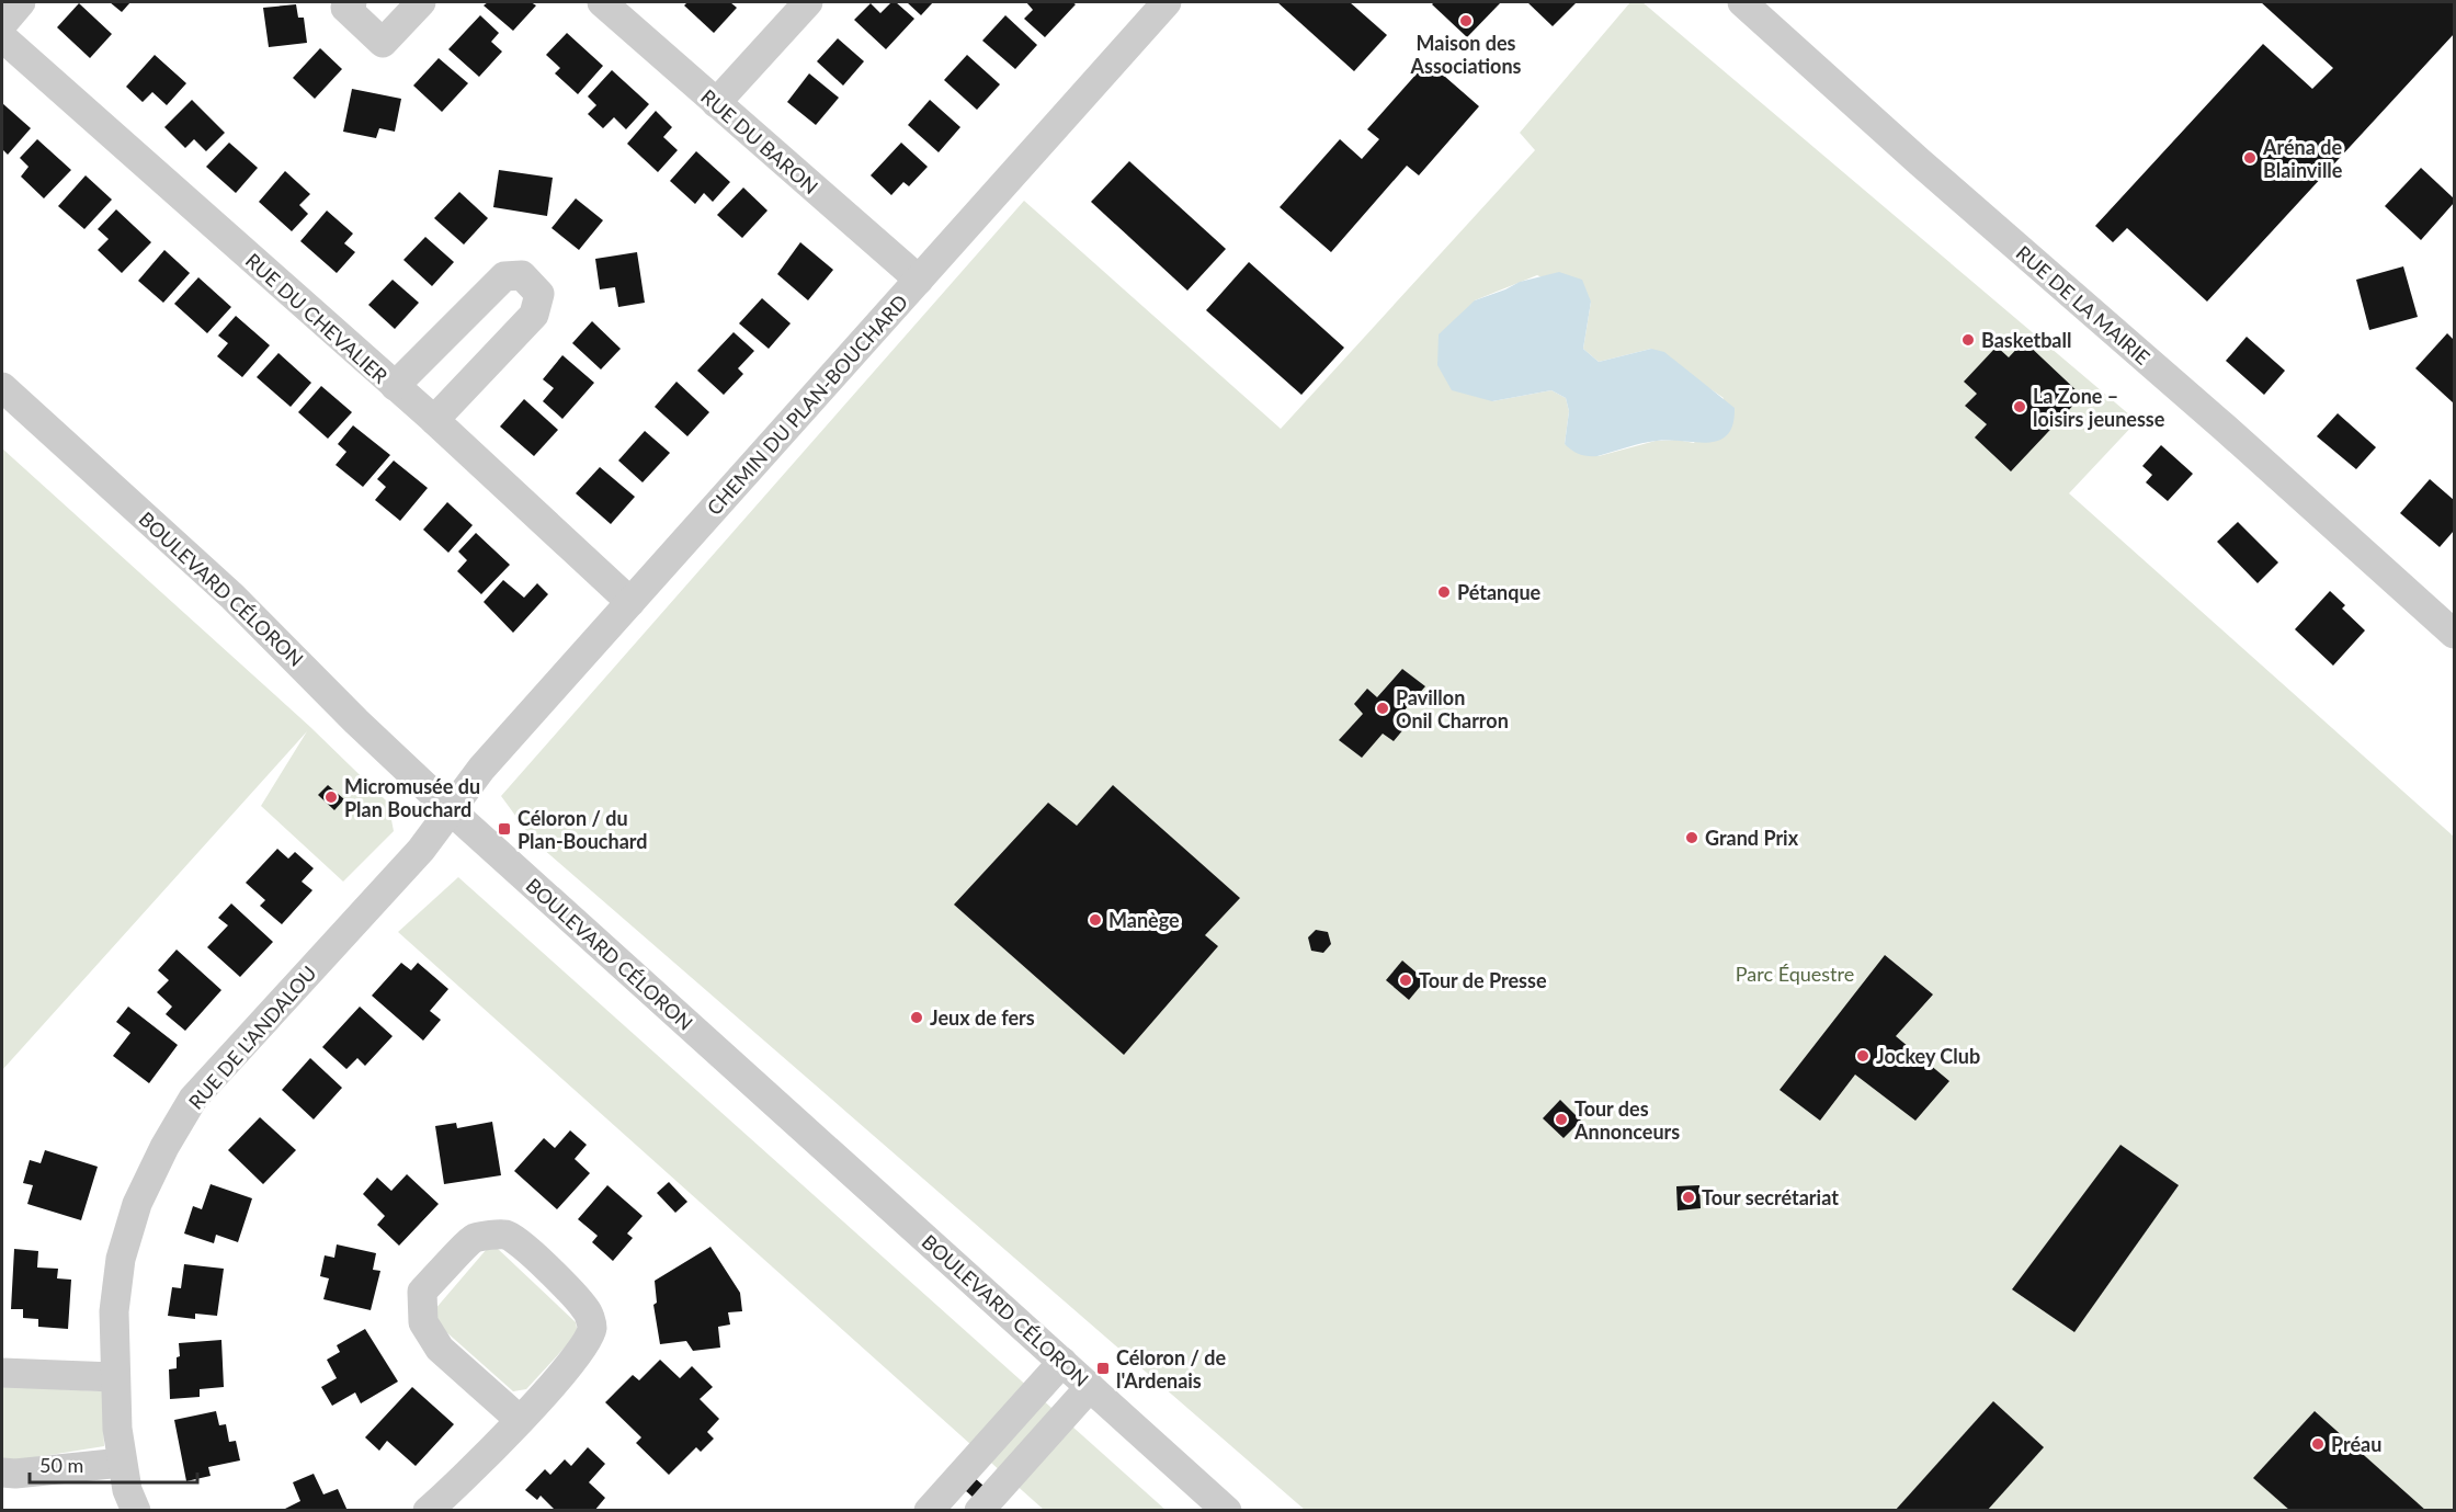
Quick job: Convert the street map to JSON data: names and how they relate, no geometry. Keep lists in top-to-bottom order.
{
  "streets": {
    "street": [
      "RUE DU BARON",
      "RUE DE LA MAIRIE",
      "RUE DU CHEVALIER",
      "CHEMIN DU PLAN-BOUCHARD",
      "BOULEVARD CÉLORON",
      "RUE DE L'ANDALOU"
    ]
  },
  "crossings": [
    ["RUE DU BARON", "CHEMIN DU PLAN-BOUCHARD"],
    ["RUE DU CHEVALIER", "CHEMIN DU PLAN-BOUCHARD"],
    ["CHEMIN DU PLAN-BOUCHARD", "BOULEVARD CÉLORON"],
    ["CHEMIN DU PLAN-BOUCHARD", "RUE DE L'ANDALOU"],
    ["BOULEVARD CÉLORON", "RUE DE L'ANDALOU"]
  ],
  "parks": ["Parc Équestre"],
  "places": {
    "other": [
      "Maison des Associations",
      "Aréna de Blainville",
      "Basketball",
      "La Zone – loisirs jeunesse",
      "Pétanque",
      "Pavillon Onil Charron",
      "Micromusée du Plan Bouchard",
      "Grand Prix",
      "Manège",
      "Tour de Presse",
      "Jeux de fers",
      "Jockey Club",
      "Tour des Annonceurs",
      "Tour secrétariat",
      "Préau"
    ],
    "transit": ["Céloron / du Plan-Bouchard", "Céloron / de l'Ardenais"]
  },
  "scale_bar": "50 m"
}
